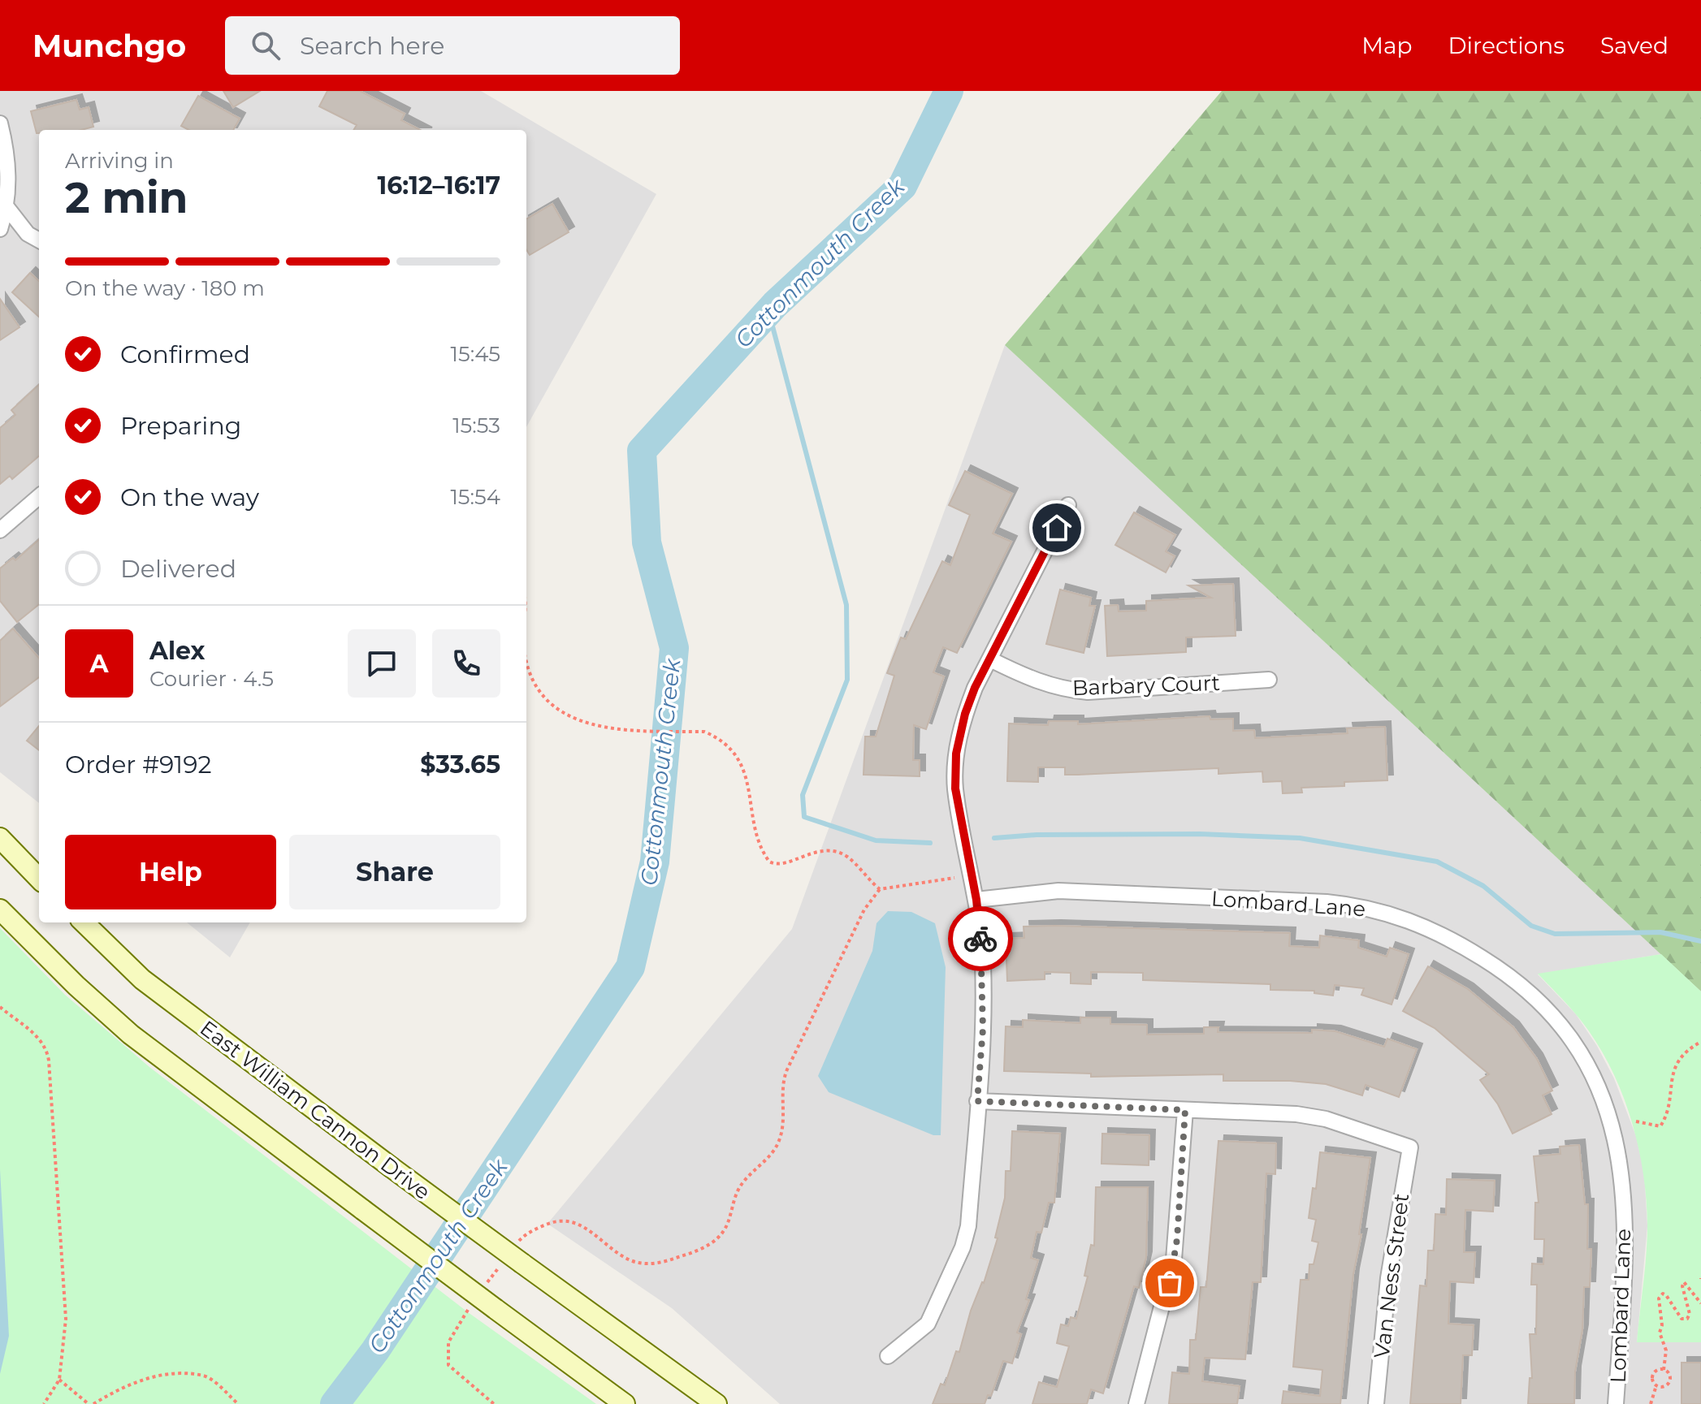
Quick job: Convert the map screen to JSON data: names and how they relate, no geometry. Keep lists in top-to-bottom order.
{
  "streets": {
    "street": [
      "Barbary Court",
      "Lombard Lane",
      "East William Cannon Drive",
      "Van Ness Street"
    ]
  },
  "water": ["Cottonmouth Creek"],
  "page": {
    "header": "Munchgo",
    "search": "Search here",
    "nav": ["Map", "Directions", "Saved"],
    "heading": ["2 min", "Arriving in", "16:12–16:17"],
    "panel": [
      "Alex",
      "Courier · 4.5",
      "Order #9192",
      "$33.65"
    ],
    "bar": "On the way · 180 m",
    "list": [
      ["Confirmed", "15:45"],
      ["Preparing", "15:53"],
      ["On the way", "15:54"],
      "Delivered"
    ],
    "round": "A",
    "buttons": ["Help", "Share"]
  }
}
